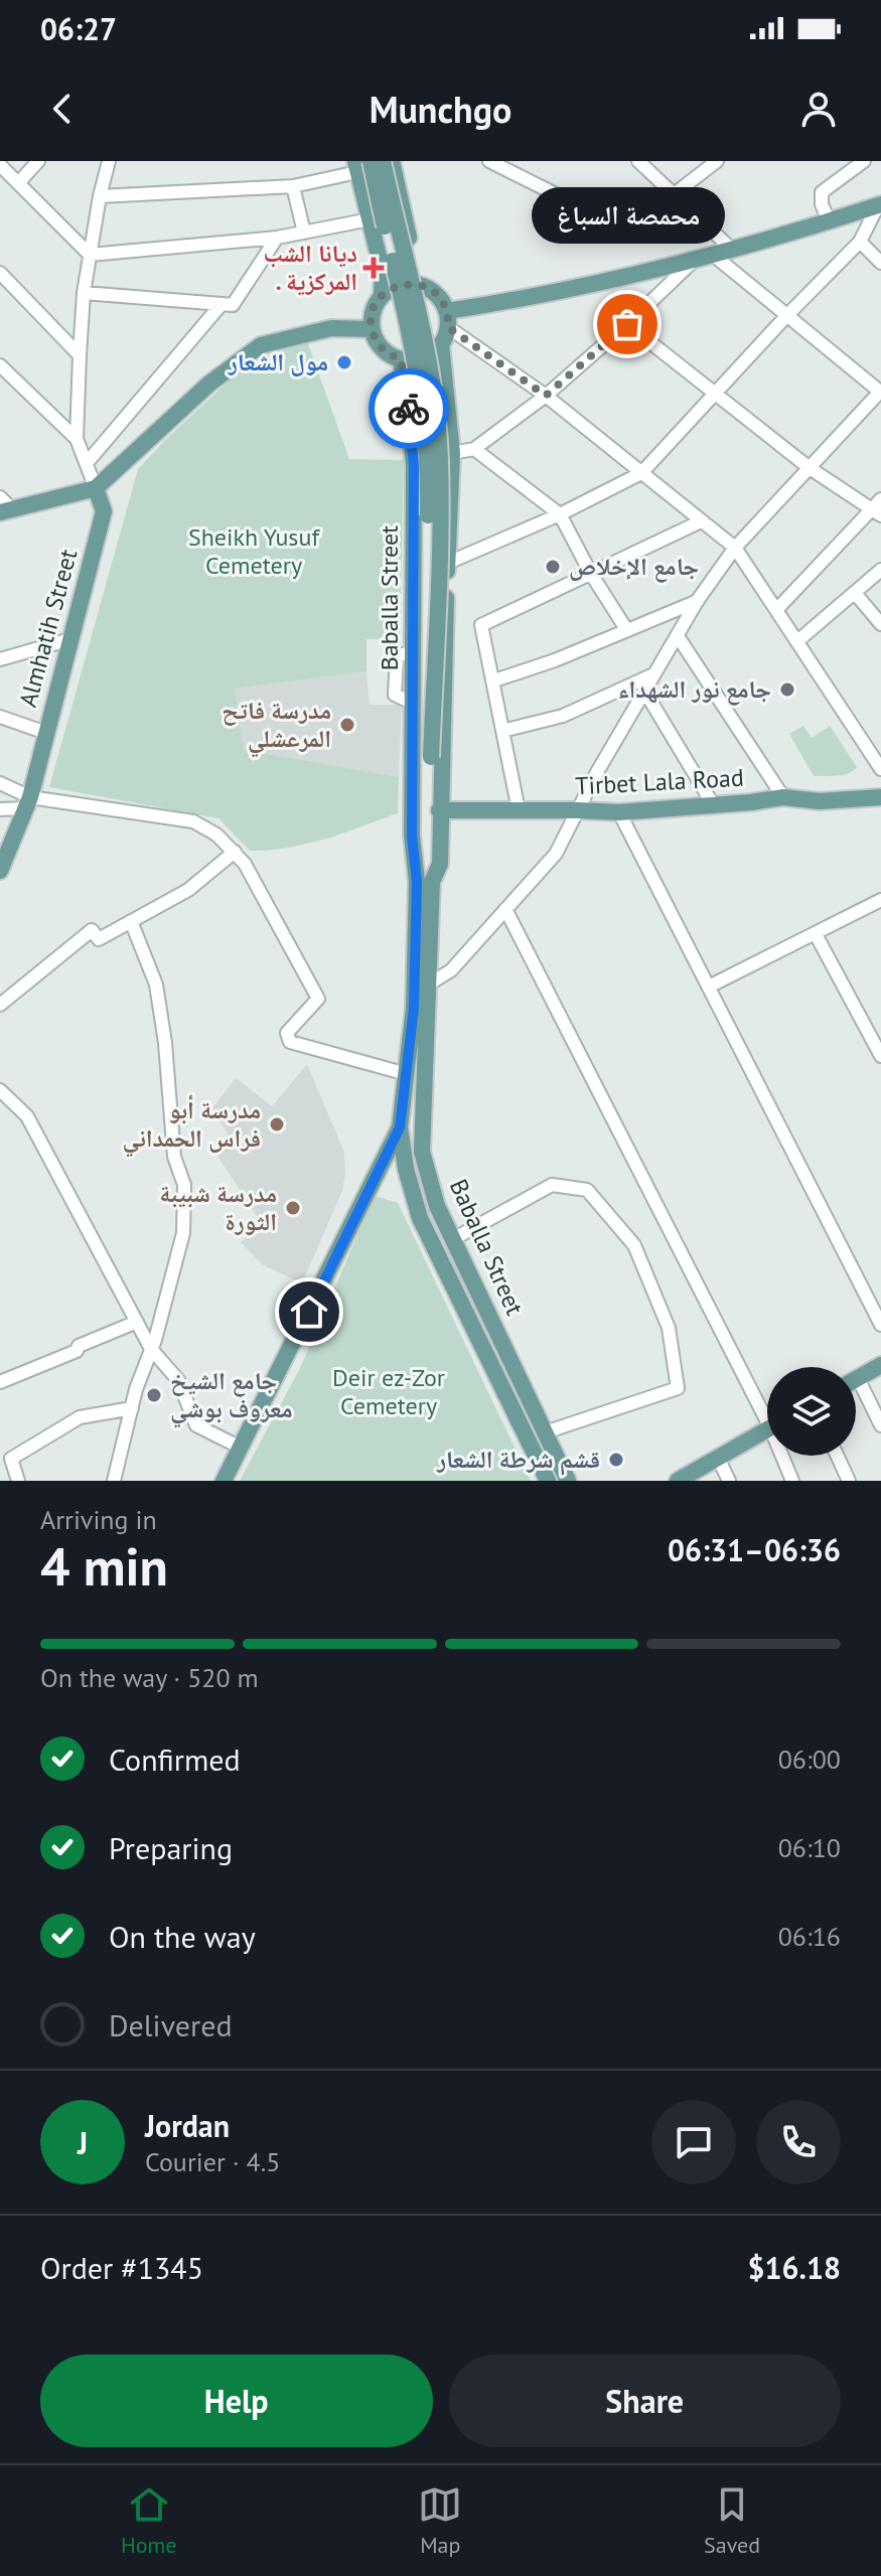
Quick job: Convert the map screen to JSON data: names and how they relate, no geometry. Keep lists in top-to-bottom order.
{
  "streets": {
    "main road": ["Baballa Street", "Almhatih Street", "Tirbet Lala Road"]
  },
  "crossings": [
    ["Baballa Street", "Tirbet Lala Road"]
  ],
  "parks": ["Sheikh Yusuf Cemetery", "Deir ez-Zor Cemetery"],
  "places": {
    "health": ["ديانا الشب . المركزية"],
    "other": [
      "محمصة السباغ",
      "مول الشعار",
      "جامع الإخلاص",
      "جامع نور الشهداء",
      "مدرسة فاتح المرعشلي",
      "مدرسة أبو فراس الحمداني",
      "مدرسة شبيبة الثورة",
      "جامع الشيخ معروف بوشي",
      "قشم شرطة الشعار"
    ]
  },
  "page": {
    "status": "06:27",
    "header": "Munchgo",
    "bubble": "محمصة السباغ",
    "heading": ["4 min", "Arriving in", "06:31–06:36"],
    "panel": [
      "Jordan",
      "Courier · 4.5",
      "Order #1345",
      "$16.18"
    ],
    "bar": "On the way · 520 m",
    "list": [
      ["Confirmed", "06:00"],
      ["Preparing", "06:10"],
      ["On the way", "06:16"],
      "Delivered"
    ],
    "round": "J",
    "buttons": ["Help", "Share"],
    "tabs": ["Home", "Map", "Saved"]
  }
}
